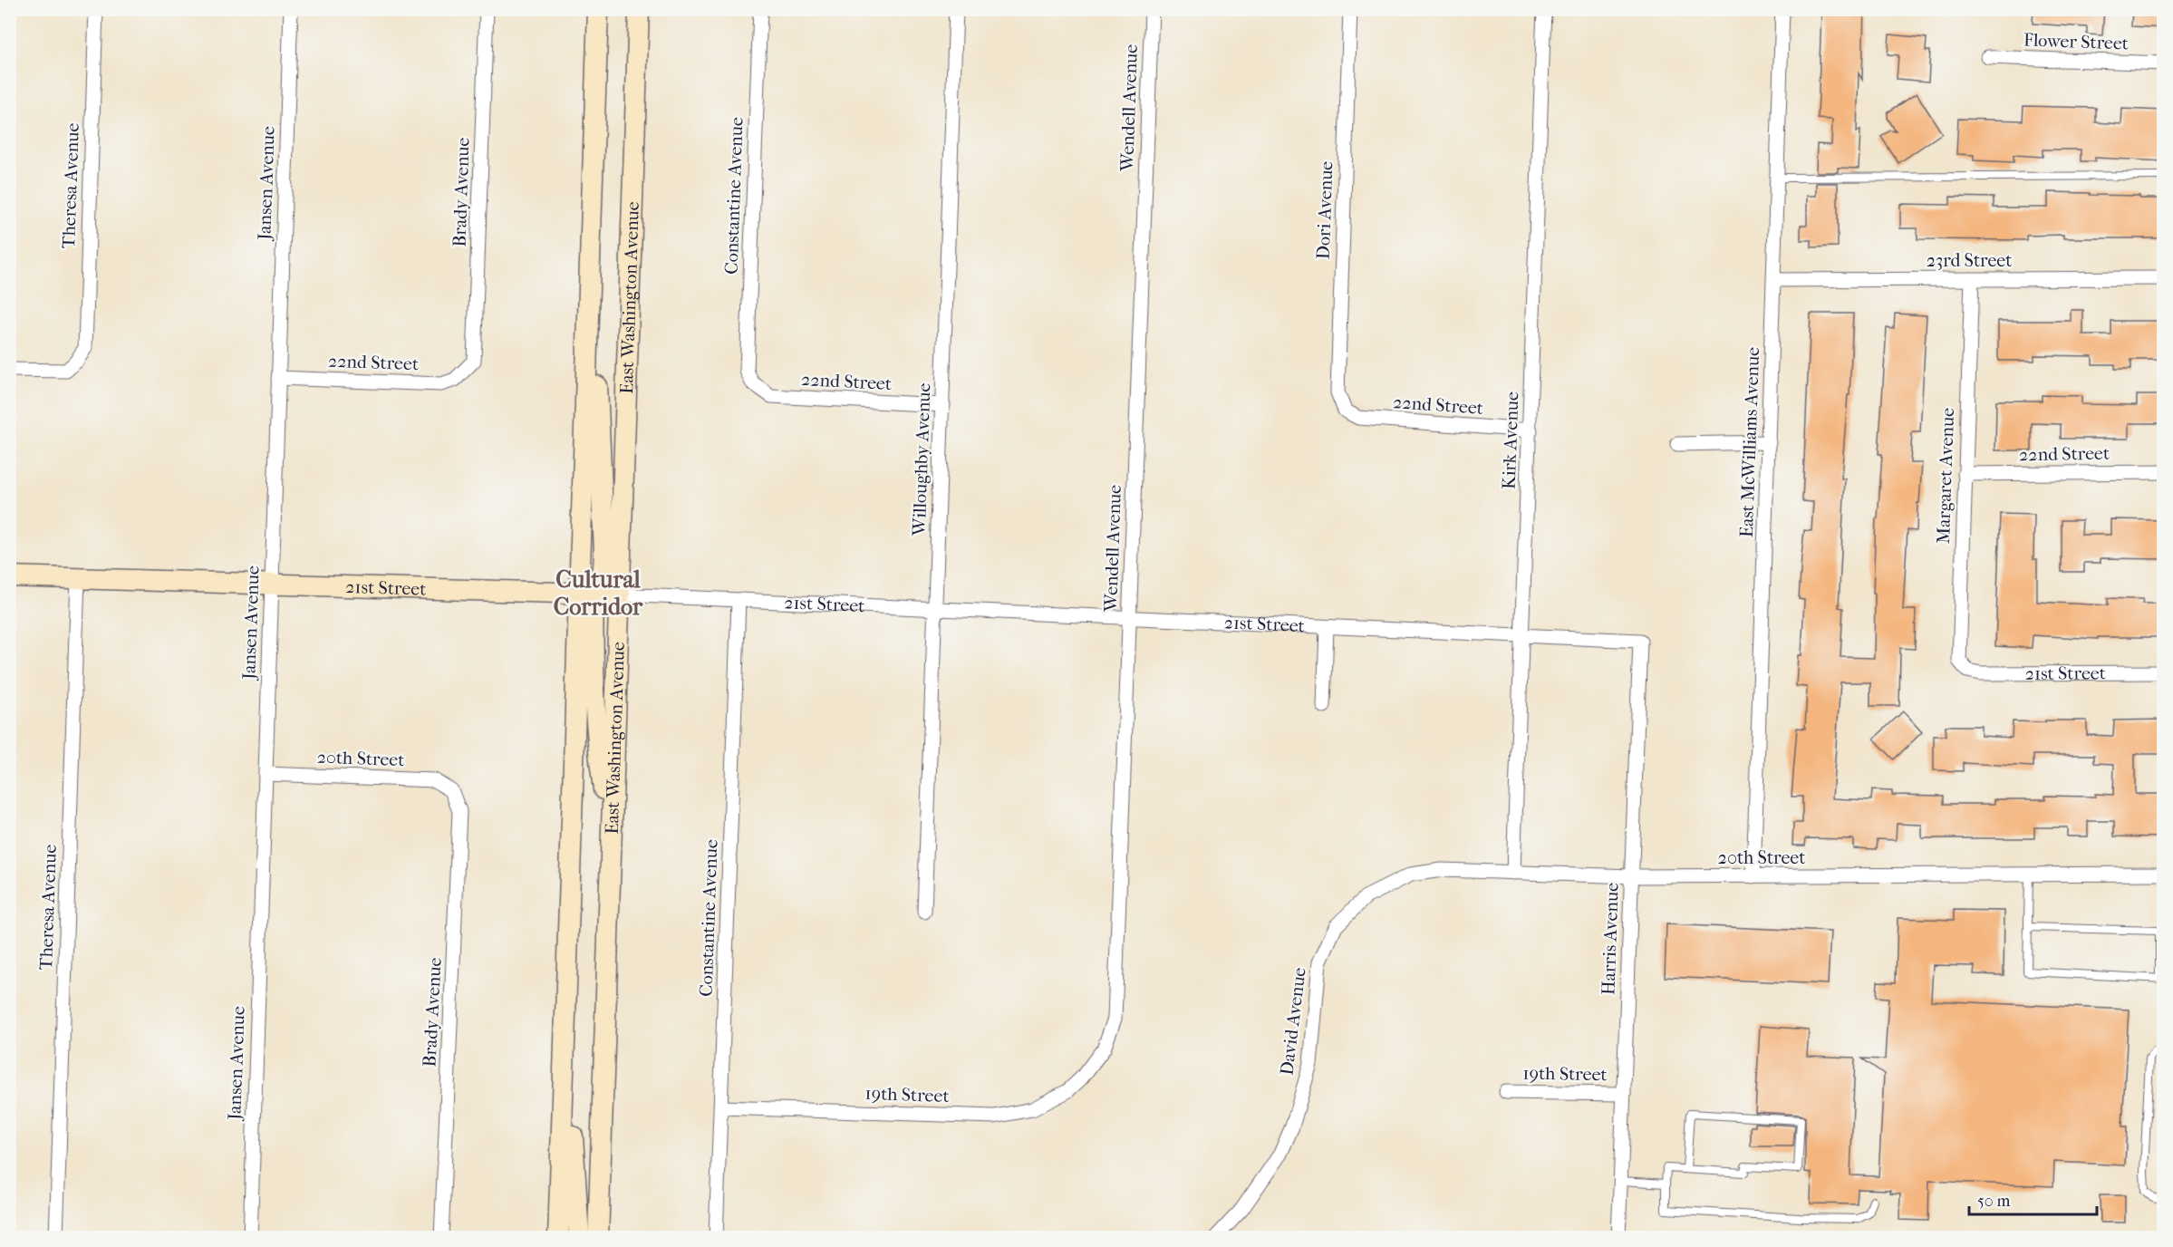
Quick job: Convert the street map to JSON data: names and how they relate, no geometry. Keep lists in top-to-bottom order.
{
  "streets": {
    "main road": ["East Washington Avenue", "21st Street"],
    "street": [
      "Flower Street",
      "Wendell Avenue",
      "Jansen Avenue",
      "Theresa Avenue",
      "Brady Avenue",
      "Constantine Avenue",
      "Dori Avenue",
      "23rd Street",
      "22nd Street",
      "Kirk Avenue",
      "East McWilliams Avenue",
      "Willoughby Avenue",
      "Margaret Avenue",
      "20th Street",
      "Harris Avenue",
      "David Avenue",
      "19th Street"
    ]
  },
  "crossings": [
    ["Wendell Avenue", "21st Street"],
    ["Wendell Avenue", "19th Street"],
    ["Jansen Avenue", "22nd Street"],
    ["Jansen Avenue", "21st Street"],
    ["Jansen Avenue", "20th Street"],
    ["Theresa Avenue", "21st Street"],
    ["Brady Avenue", "22nd Street"],
    ["Brady Avenue", "20th Street"],
    ["Constantine Avenue", "22nd Street"],
    ["Constantine Avenue", "21st Street"],
    ["Constantine Avenue", "19th Street"],
    ["Dori Avenue", "22nd Street"],
    ["23rd Street", "East McWilliams Avenue"],
    ["23rd Street", "Margaret Avenue"],
    ["East Washington Avenue", "21st Street"],
    ["22nd Street", "Kirk Avenue"],
    ["22nd Street", "Willoughby Avenue"],
    ["22nd Street", "Margaret Avenue"],
    ["Kirk Avenue", "21st Street"],
    ["Kirk Avenue", "20th Street"],
    ["East McWilliams Avenue", "20th Street"],
    ["Willoughby Avenue", "21st Street"],
    ["Margaret Avenue", "21st Street"],
    ["21st Street", "Harris Avenue"],
    ["20th Street", "Harris Avenue"],
    ["20th Street", "David Avenue"],
    ["Harris Avenue", "19th Street"]
  ],
  "districts": ["Cultural Corridor"],
  "scale_bar": "50 m"
}
